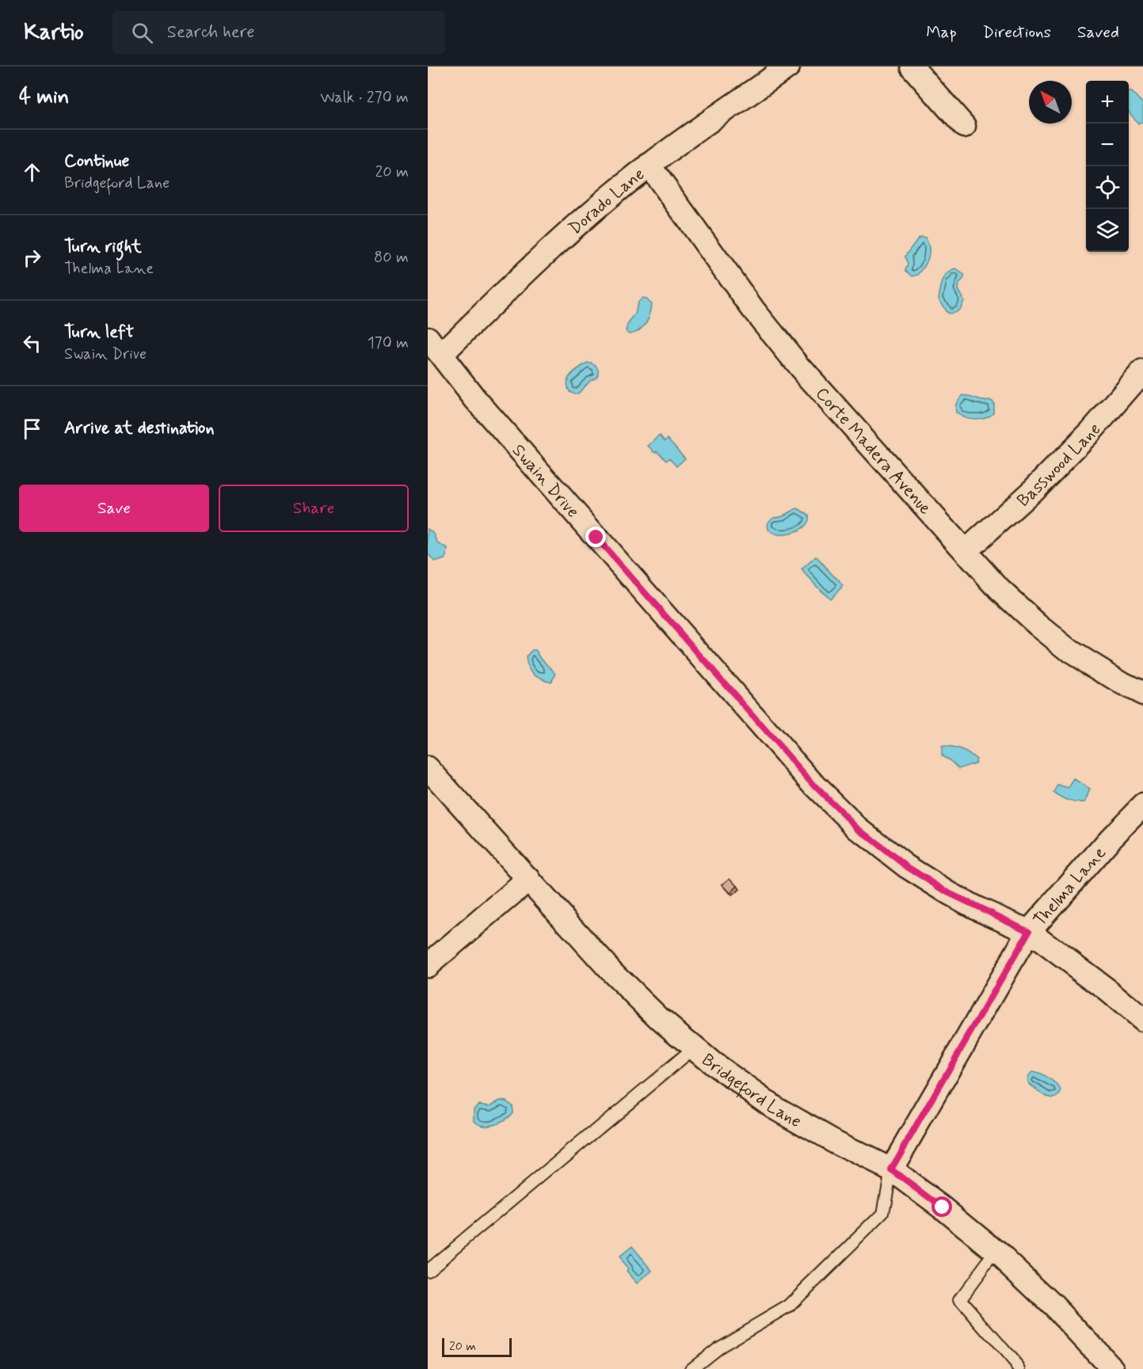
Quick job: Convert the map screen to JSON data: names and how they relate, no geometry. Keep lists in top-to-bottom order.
{
  "streets": {
    "street": [
      "Dorado Lane",
      "Corte Madera Avenue",
      "Basswood Lane",
      "Swain Drive",
      "Thelma Lane",
      "Bridgeford Lane"
    ]
  },
  "crossings": [
    ["Dorado Lane", "Corte Madera Avenue"],
    ["Dorado Lane", "Swain Drive"],
    ["Corte Madera Avenue", "Basswood Lane"],
    ["Swain Drive", "Thelma Lane"],
    ["Thelma Lane", "Bridgeford Lane"]
  ],
  "scale_bar": "20 m",
  "north": "top left",
  "page": {
    "header": "Kartio",
    "search": "Search here",
    "nav": ["Map", "Directions", "Saved"],
    "heading": ["4 min", "Walk · 270 m"],
    "map_buttons": ["+", "−"],
    "list": [
      ["Continue", "Bridgeford Lane", "20 m"],
      ["Turn right", "Thelma Lane", "80 m"],
      ["Turn left", "Swain Drive", "170 m"],
      "Arrive at destination"
    ],
    "buttons": ["Save", "Share"],
    "scale": "20 m"
  }
}
